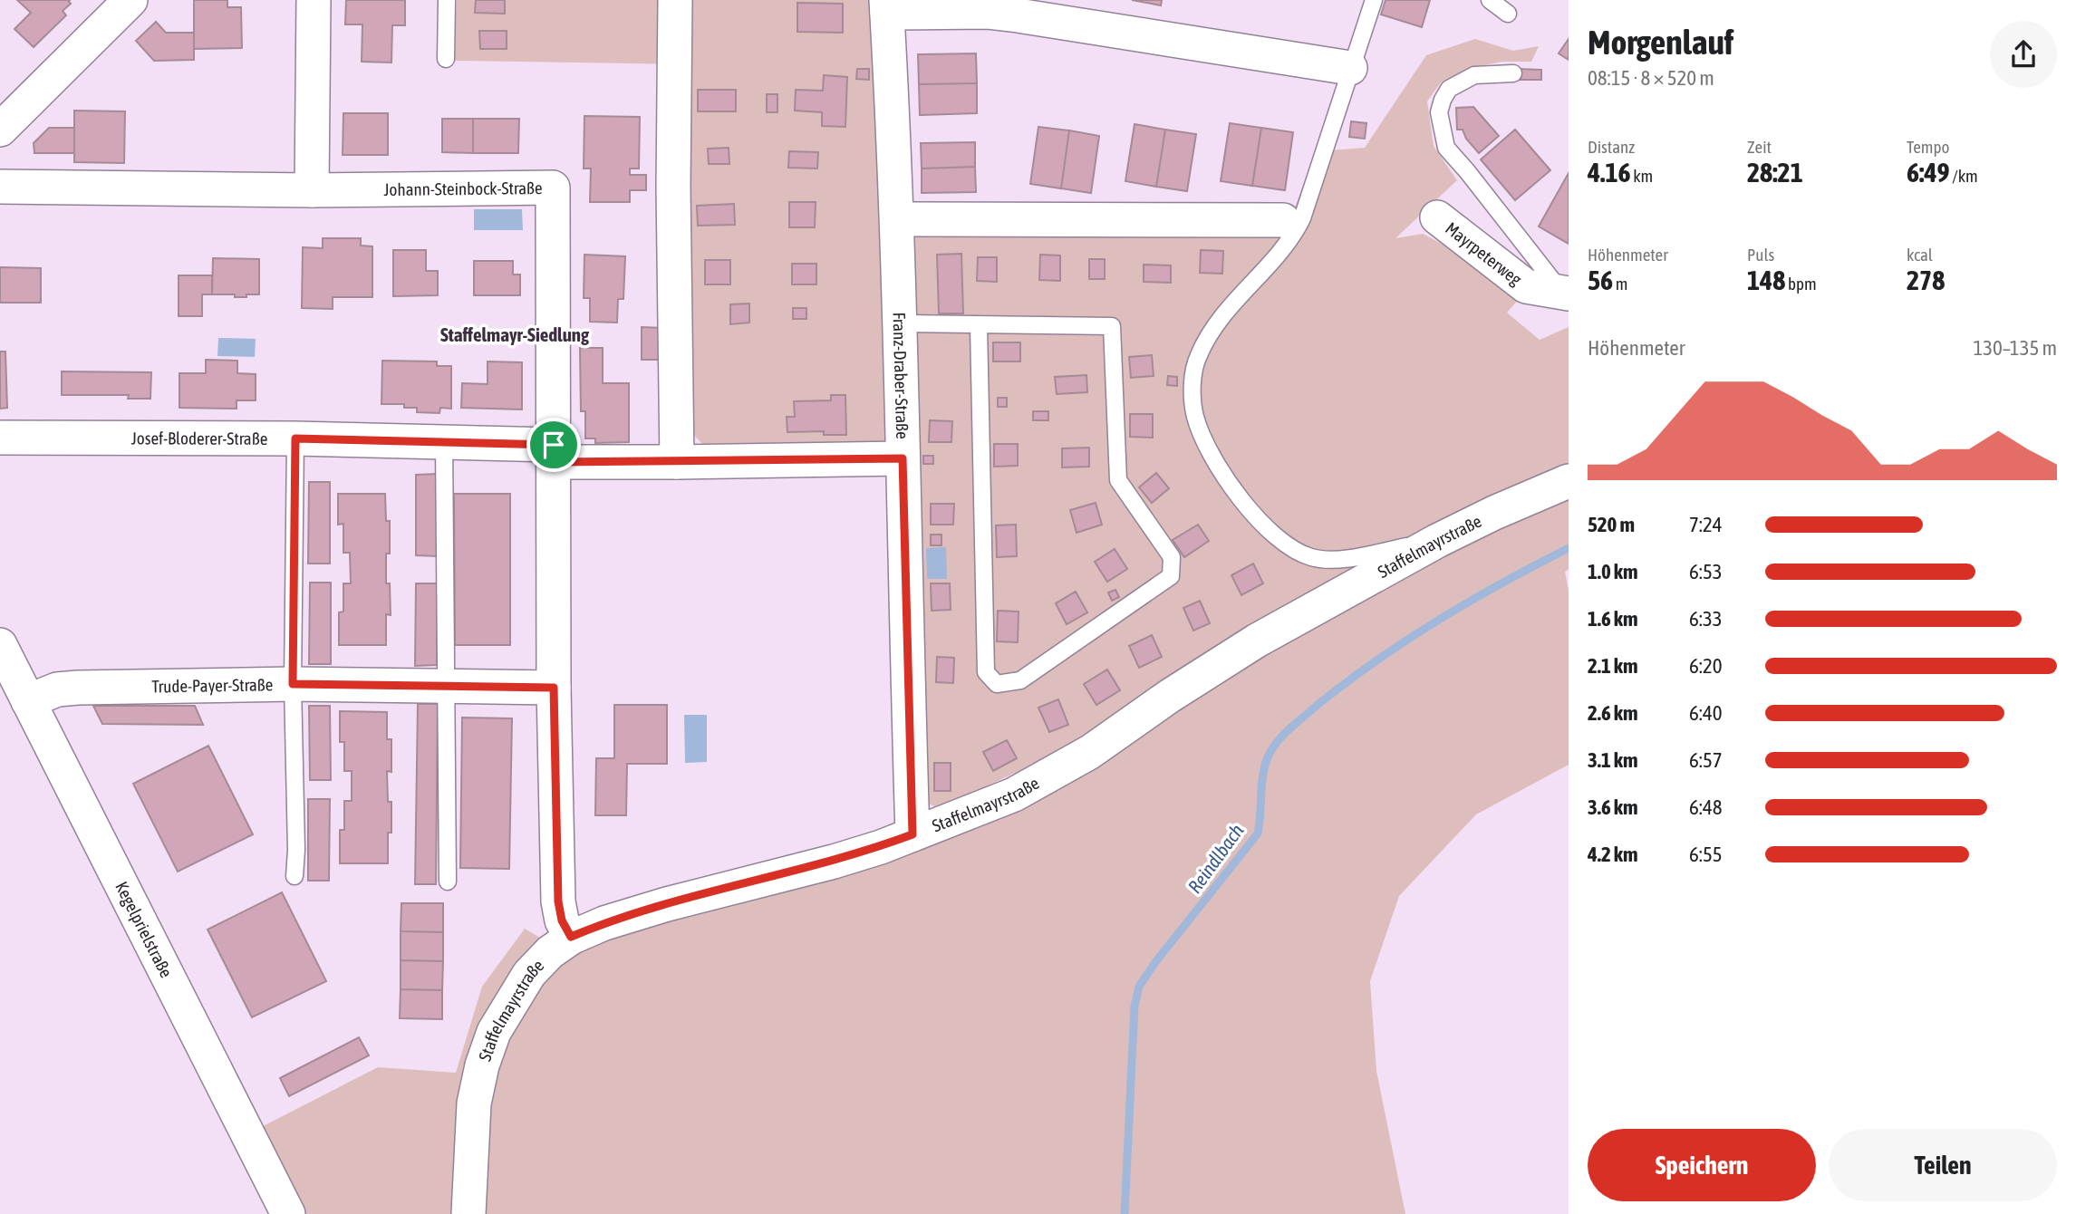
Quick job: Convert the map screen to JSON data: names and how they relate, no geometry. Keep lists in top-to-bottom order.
{
  "streets": {
    "street": [
      "Johann-Steinbock-Straße",
      "Mayrpeterweg",
      "Franz-Draber-Straße",
      "Josef-Bloderer-Straße",
      "Staffelmayrstraße",
      "Trude-Payer-Straße",
      "Kegelprielstraße"
    ]
  },
  "crossings": [
    ["Johann-Steinbock-Straße", "Josef-Bloderer-Straße"],
    ["Johann-Steinbock-Straße", "Staffelmayrstraße"],
    ["Johann-Steinbock-Straße", "Trude-Payer-Straße"],
    ["Franz-Draber-Straße", "Josef-Bloderer-Straße"],
    ["Franz-Draber-Straße", "Staffelmayrstraße"],
    ["Trude-Payer-Straße", "Kegelprielstraße"]
  ],
  "districts": ["Staffelmayr-Siedlung"],
  "water": ["Reindlbach"],
  "page": {
    "heading": ["Morgenlauf", "08:15 · 8 × 520 m"],
    "stats": [
      ["Distanz", "4.16 km"],
      ["Zeit", "28:21"],
      ["Tempo", "6:49 /km"],
      ["Höhenmeter", "56 m"],
      ["Puls", "148 bpm"],
      ["kcal", "278"]
    ],
    "chart": ["Höhenmeter", "130–135 m"],
    "list": [
      {
        "name": "520 m",
        "note": "7:24"
      },
      {
        "name": "1.0 km",
        "note": "6:53"
      },
      {
        "name": "1.6 km",
        "note": "6:33"
      },
      {
        "name": "2.1 km",
        "note": "6:20"
      },
      {
        "name": "2.6 km",
        "note": "6:40"
      },
      {
        "name": "3.1 km",
        "note": "6:57"
      },
      {
        "name": "3.6 km",
        "note": "6:48"
      },
      {
        "name": "4.2 km",
        "note": "6:55"
      }
    ],
    "buttons": ["Speichern", "Teilen"]
  }
}
